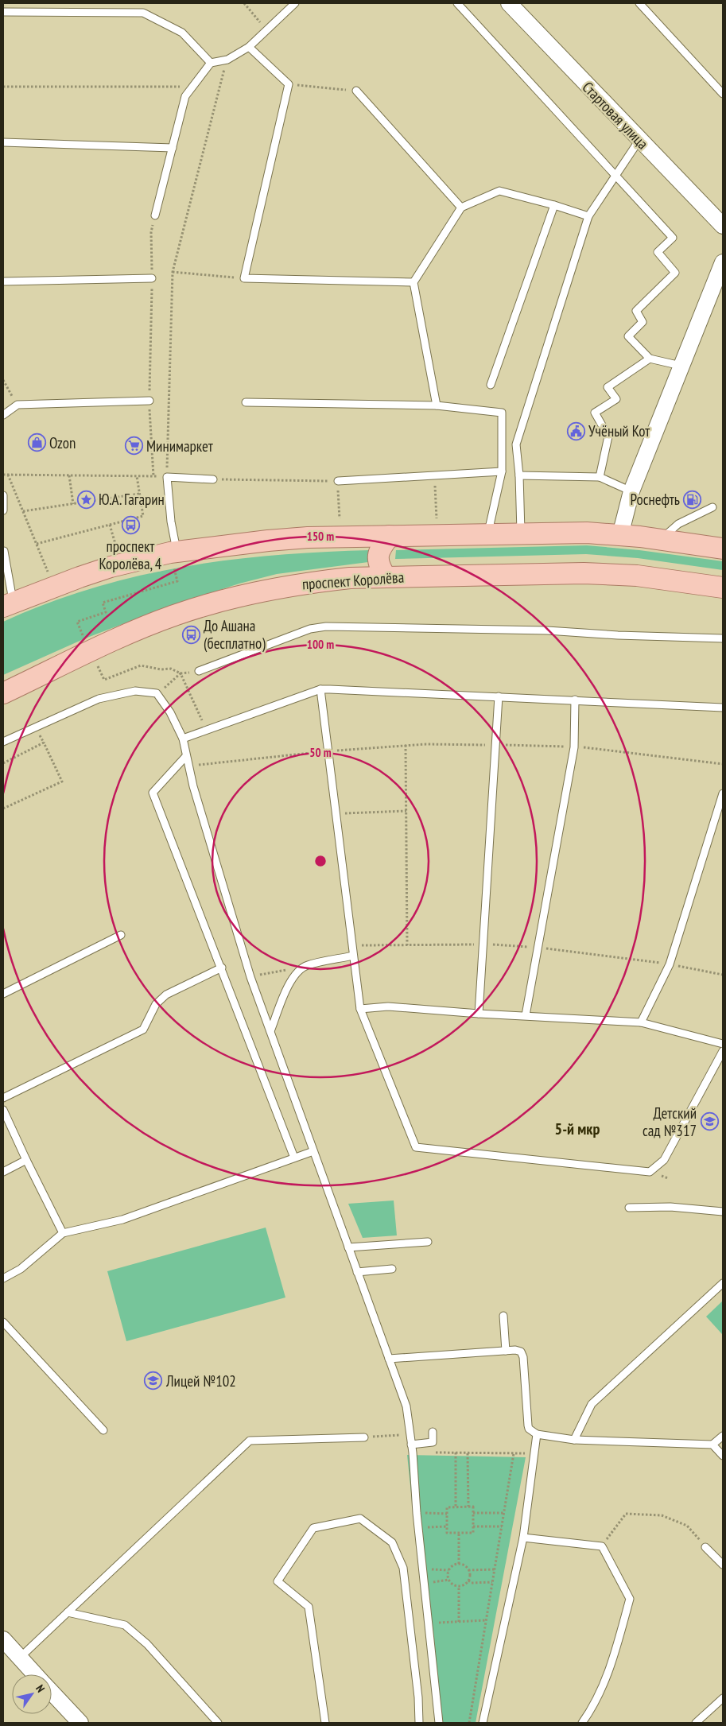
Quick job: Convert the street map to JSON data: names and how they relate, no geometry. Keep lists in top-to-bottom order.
{
  "streets": {
    "main road": ["проспект Королёва"],
    "street": ["Стартовая улица"]
  },
  "districts": ["5-й мкр"],
  "places": {
    "public building": ["Учёный Кот"],
    "shop": ["Ozon"],
    "supermarket": ["Минимаркет"],
    "place": ["Ю.А. Гагарин"],
    "fuel station": ["Роснефть"],
    "bus stop": ["проспект Королёва, 4", "До Ашана (бесплатно)"],
    "school or university": ["Детский сад №317", "Лицей №102"]
  },
  "north": "top right",
  "rings": ["150 m", "100 m", "50 m"]
}
